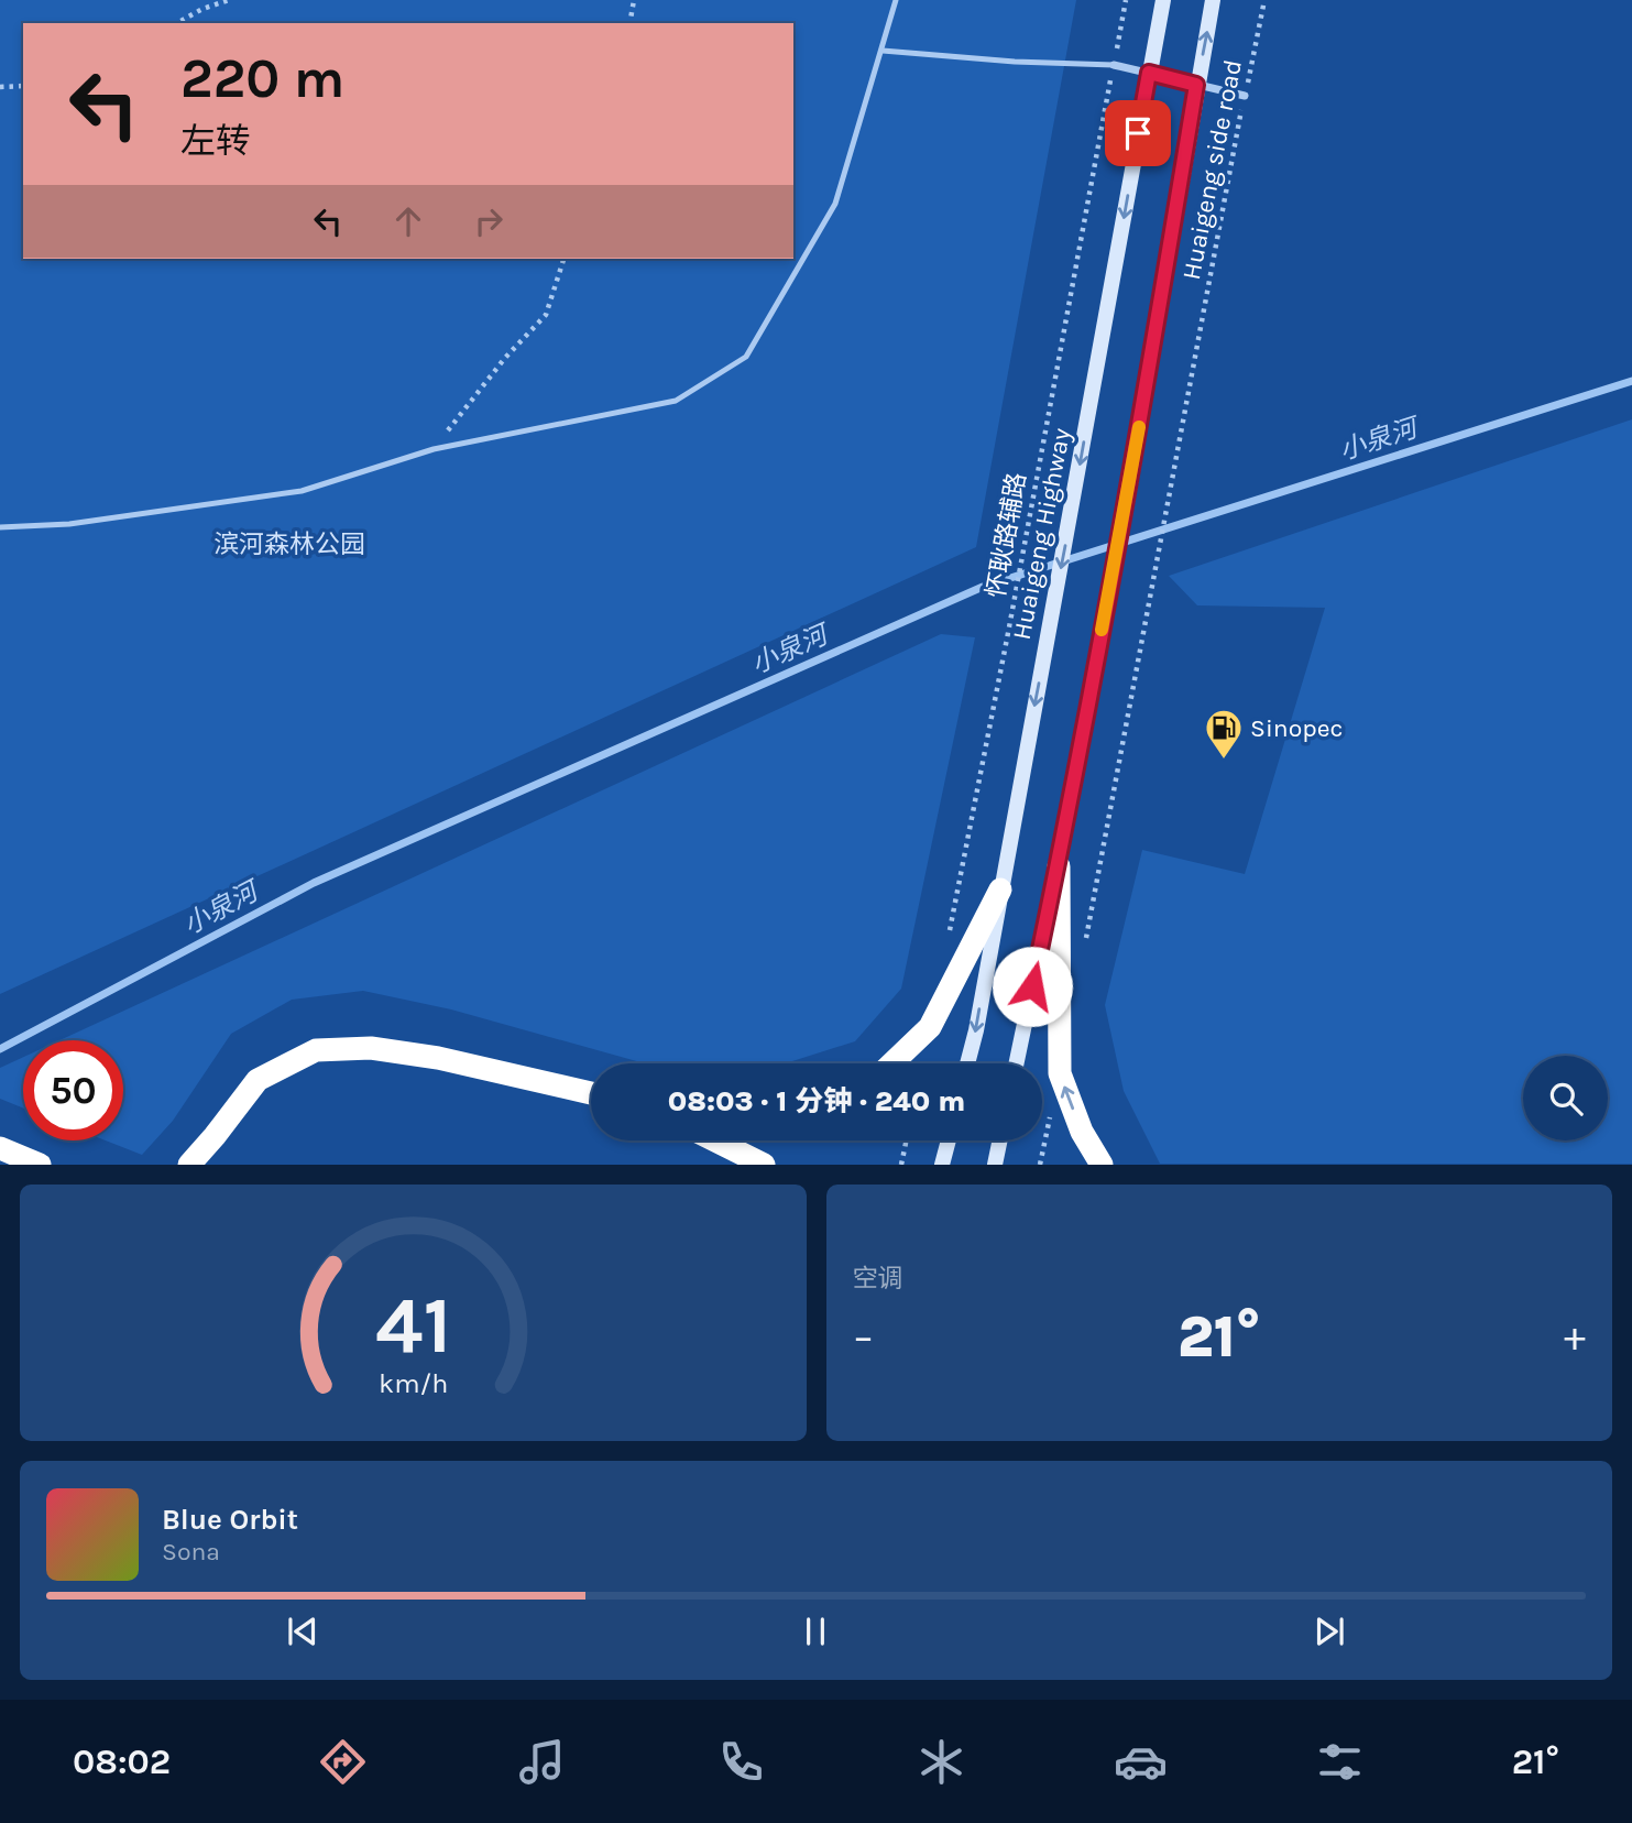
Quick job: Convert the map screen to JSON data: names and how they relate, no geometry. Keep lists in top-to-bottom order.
{
  "streets": {
    "main road": ["Huaigeng Highway"],
    "path": ["Huaigeng side road", "怀耿路辅路"]
  },
  "water": ["小泉河"],
  "parks": ["滨河森林公园"],
  "places": {
    "fuel station": ["Sinopec"]
  },
  "page": {
    "turn": ["220 m", "左转"],
    "limit": "50",
    "trip": "08:03 · 1 分钟 · 240 m",
    "tile": "空调",
    "heat": ["−", "21°", "+"],
    "song": ["Blue Orbit", "Sona"],
    "tabs": ["08:02", "21°"],
    "gauge": ["41", "km/h"]
  }
}
